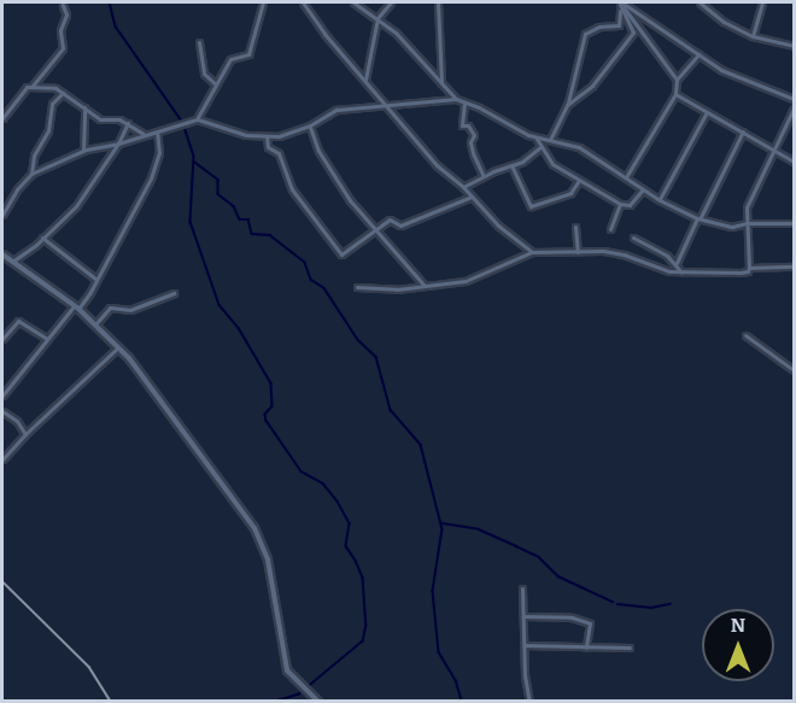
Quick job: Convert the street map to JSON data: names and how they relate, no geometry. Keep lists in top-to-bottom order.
{
  "north": "top"
}
